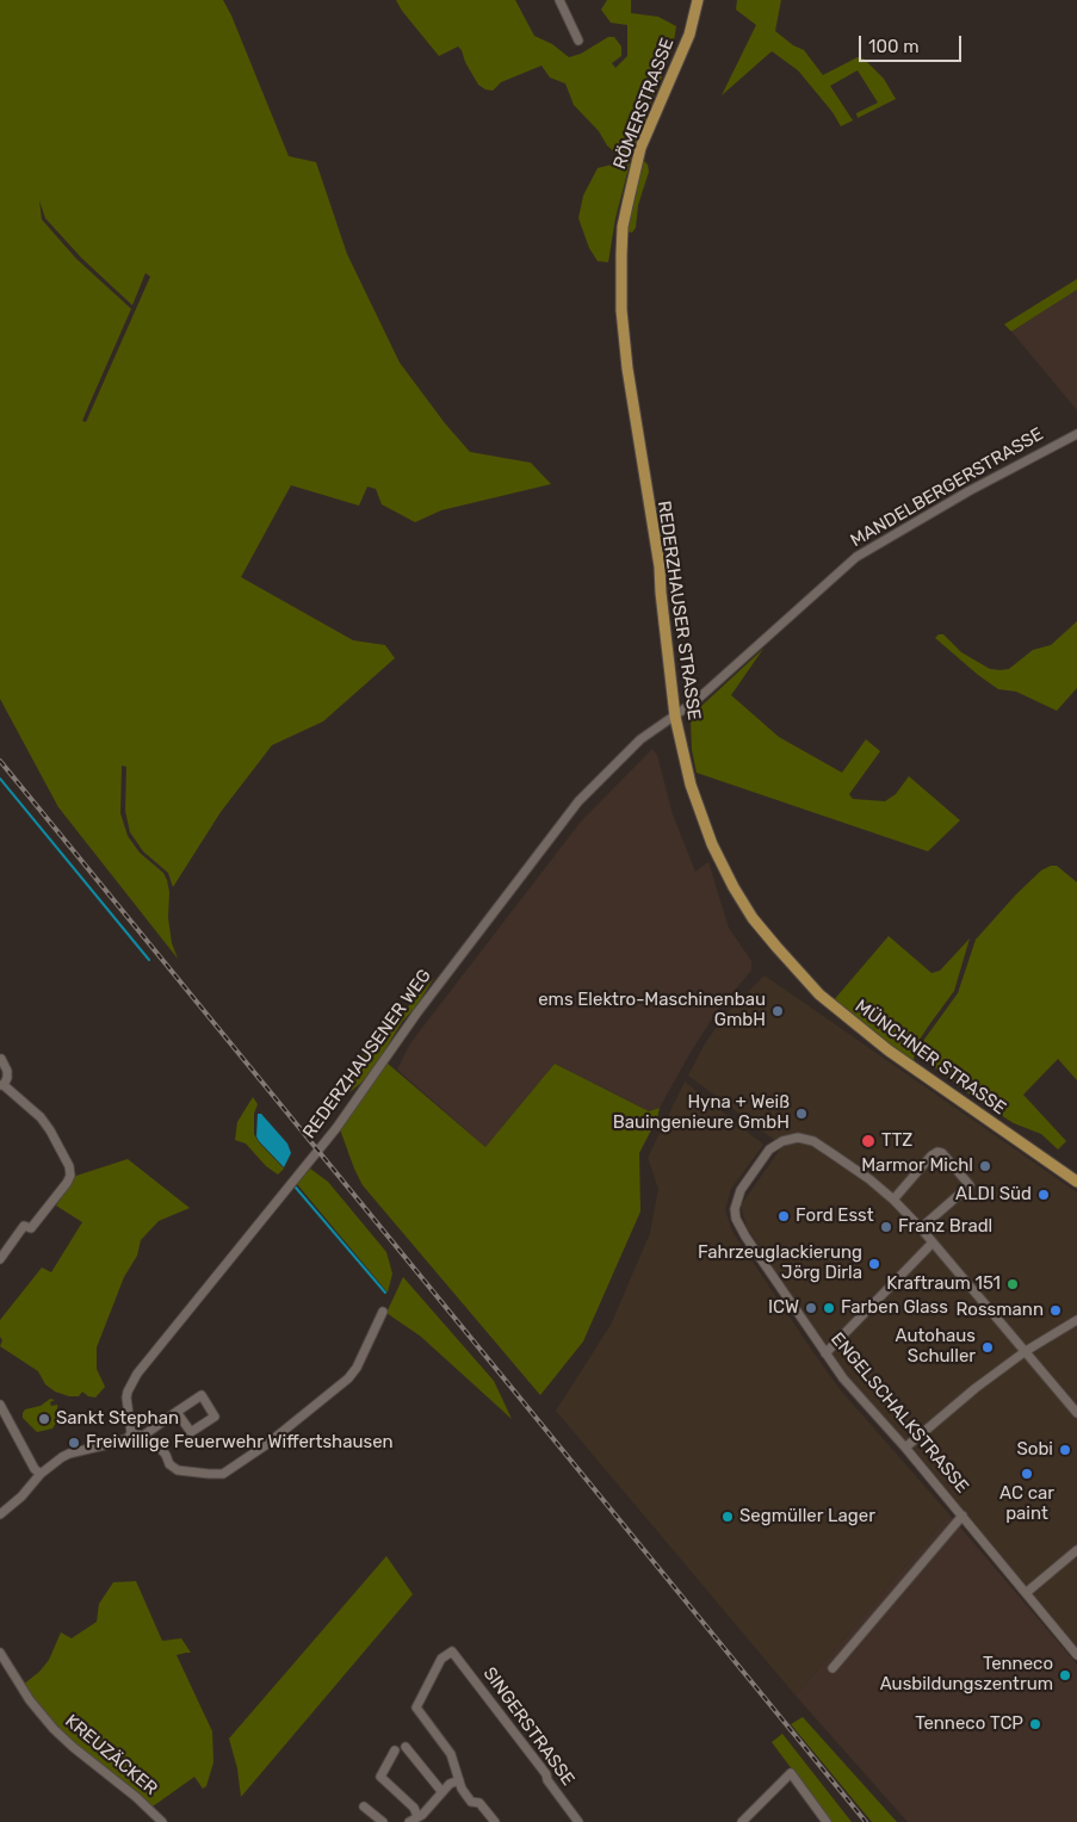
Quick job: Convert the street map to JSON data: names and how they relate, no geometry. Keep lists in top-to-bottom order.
{
  "streets": {
    "main road": ["RÖMERSTRASSE", "REDERZHAUSER STRASSE", "MÜNCHNER STRASSE"],
    "street": [
      "MANDELBERGERSTRASSE",
      "REDERZHAUSENER WEG",
      "ENGELSCHALKSTRASSE",
      "SINGERSTRASSE",
      "KREUZÄCKER"
    ]
  },
  "crossings": [
    ["RÖMERSTRASSE", "REDERZHAUSER STRASSE"],
    ["MANDELBERGERSTRASSE", "REDERZHAUSER STRASSE"],
    ["MANDELBERGERSTRASSE", "REDERZHAUSENER WEG"],
    ["REDERZHAUSER STRASSE", "REDERZHAUSENER WEG"],
    ["REDERZHAUSER STRASSE", "MÜNCHNER STRASSE"]
  ],
  "places": [
    "ems Elektro-Maschinenbau GmbH",
    "Hyna + Weiß Bauingenieure GmbH",
    "TTZ",
    "Marmor Michl",
    "ALDI Süd",
    "Ford Esst",
    "Franz Bradl",
    "Fahrzeuglackierung Jörg Dirla",
    "Kraftraum 151",
    "ICW",
    "Farben Glass",
    "Rossmann",
    "Autohaus Schuller",
    "Sankt Stephan",
    "Freiwillige Feuerwehr Wiffertshausen",
    "Sobi",
    "AC car paint",
    "Segmüller Lager",
    "Tenneco Ausbildungszentrum",
    "Tenneco TCP"
  ],
  "scale_bar": "100 m"
}
